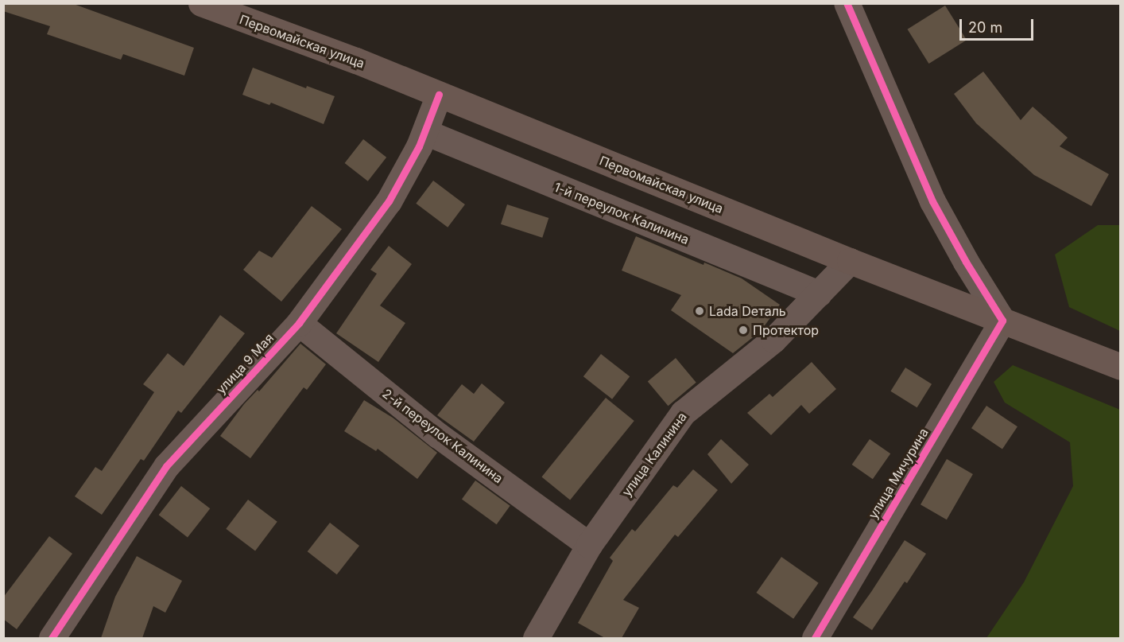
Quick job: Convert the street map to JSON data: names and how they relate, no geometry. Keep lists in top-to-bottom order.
{
  "streets": {
    "main road": ["Первомайская улица"],
    "street": [
      "1-й переулок Калинина",
      "улица 9 Мая",
      "2-й переулок Калинина",
      "улица Калинина",
      "улица Мичурина"
    ]
  },
  "crossings": [
    ["Первомайская улица", "улица 9 Мая"],
    ["Первомайская улица", "улица Калинина"],
    ["Первомайская улица", "улица Мичурина"],
    ["1-й переулок Калинина", "улица 9 Мая"],
    ["1-й переулок Калинина", "улица Калинина"],
    ["улица 9 Мая", "2-й переулок Калинина"],
    ["2-й переулок Калинина", "улица Калинина"]
  ],
  "places": ["Lada Dеталь", "Протектор"],
  "scale_bar": "20 m"
}
